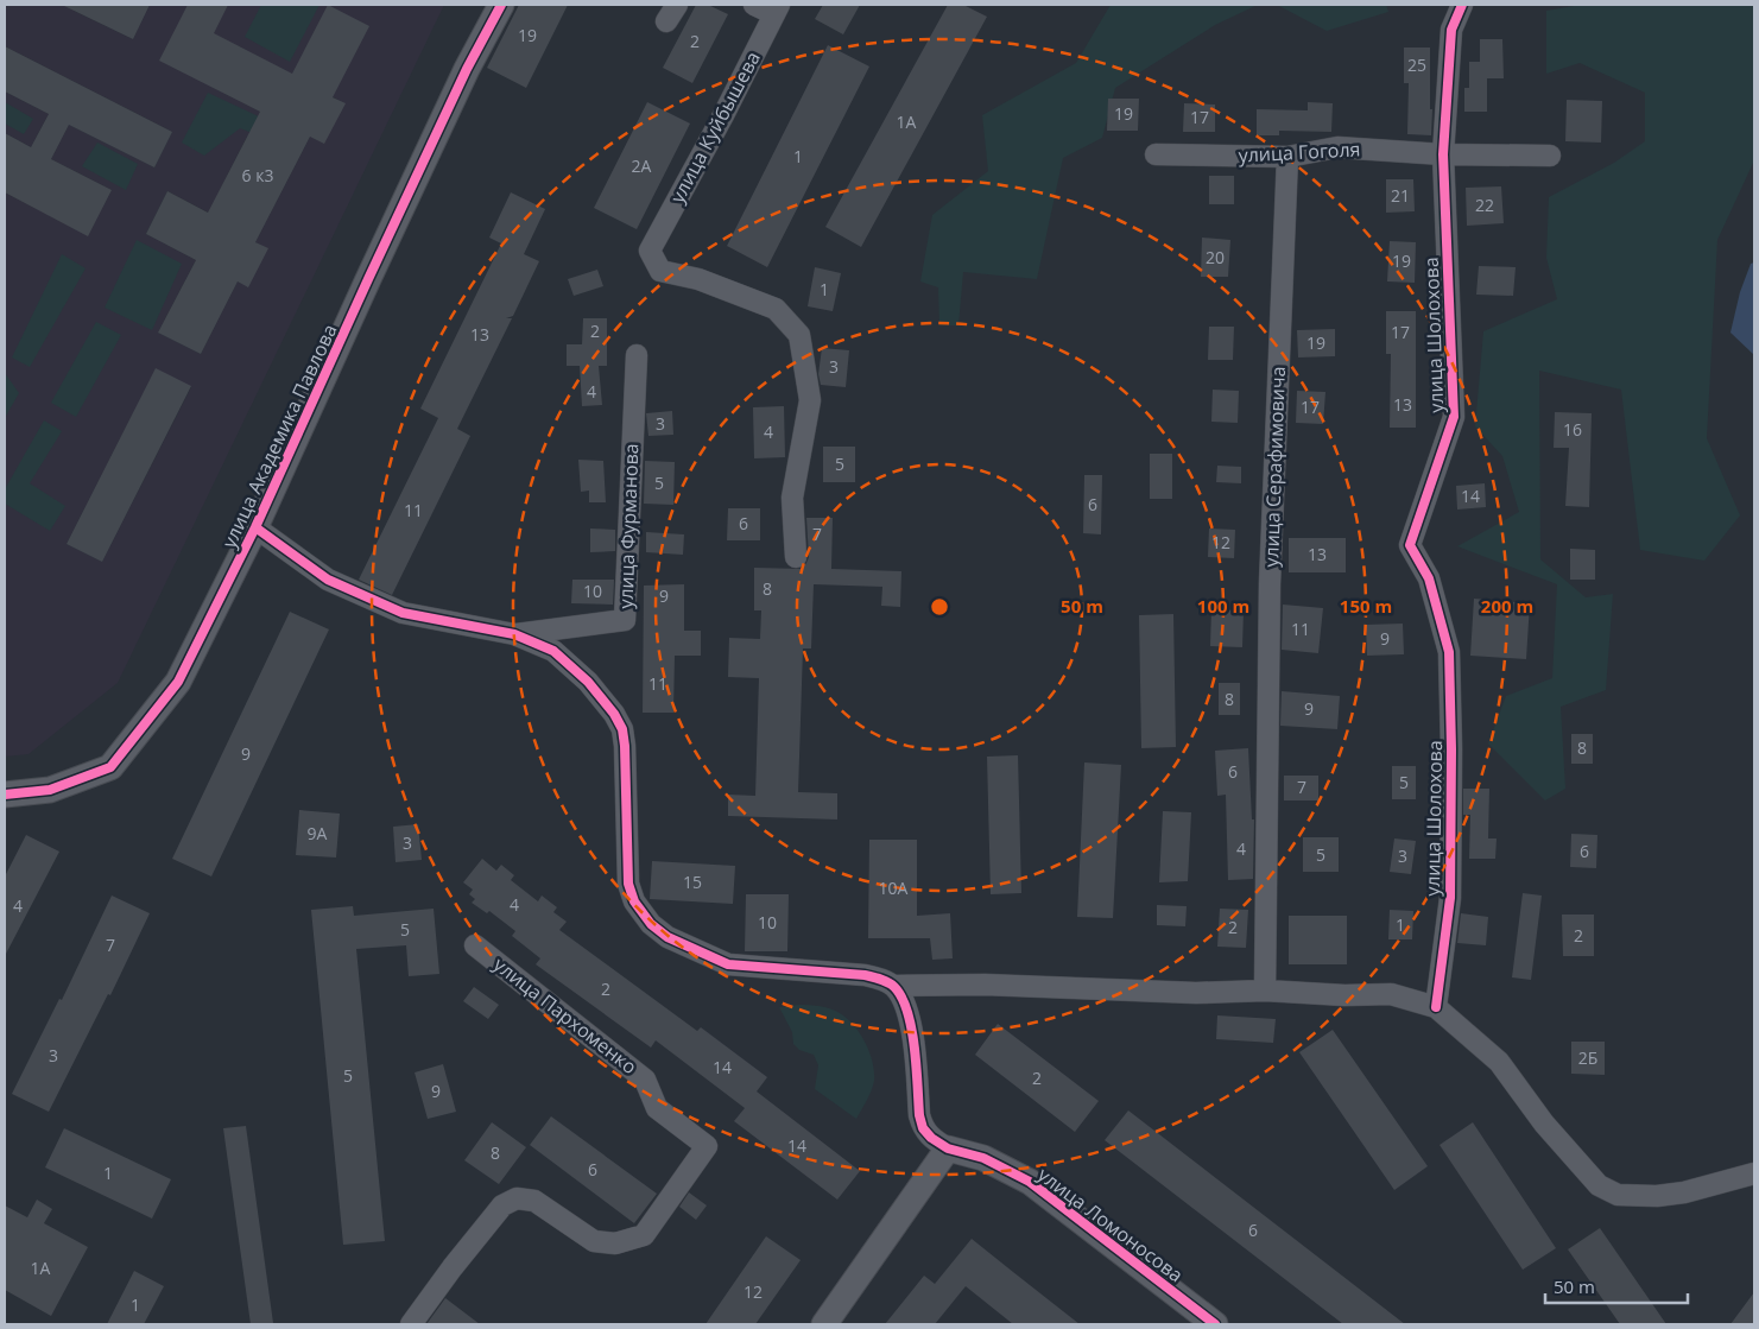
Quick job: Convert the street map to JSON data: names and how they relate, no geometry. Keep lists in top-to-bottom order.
{
  "streets": {
    "street": [
      "улица Куйбышева",
      "улица Гоголя",
      "улица Шолохова",
      "улица Академика Павлова",
      "улица Серафимовича",
      "улица Фурманова",
      "улица Пархоменко",
      "улица Ломоносова"
    ]
  },
  "crossings": [
    ["улица Гоголя", "улица Шолохова"],
    ["улица Гоголя", "улица Серафимовича"]
  ],
  "house_numbers": [
    "19",
    "2",
    "25",
    "19",
    "17",
    "1А",
    "1",
    "2А",
    "6 к3",
    "21",
    "22",
    "20",
    "19",
    "1",
    "2",
    "17",
    "13",
    "19",
    "3",
    "4",
    "13",
    "17",
    "3",
    "16",
    "4",
    "5",
    "5",
    "14",
    "6",
    "11",
    "6",
    "7",
    "12",
    "13",
    "8",
    "10",
    "9",
    "11",
    "9",
    "11",
    "8",
    "9",
    "8",
    "9",
    "6",
    "5",
    "7",
    "9А",
    "3",
    "4",
    "6",
    "5",
    "3",
    "15",
    "10А",
    "4",
    "4",
    "10",
    "1",
    "2",
    "5",
    "2",
    "7",
    "2",
    "3",
    "2Б",
    "14",
    "5",
    "2",
    "9",
    "14",
    "8",
    "6",
    "1",
    "6",
    "1А",
    "12",
    "1"
  ],
  "scale_bar": "50 m",
  "rings": [
    "50 m",
    "100 m",
    "150 m",
    "200 m"
  ]
}
